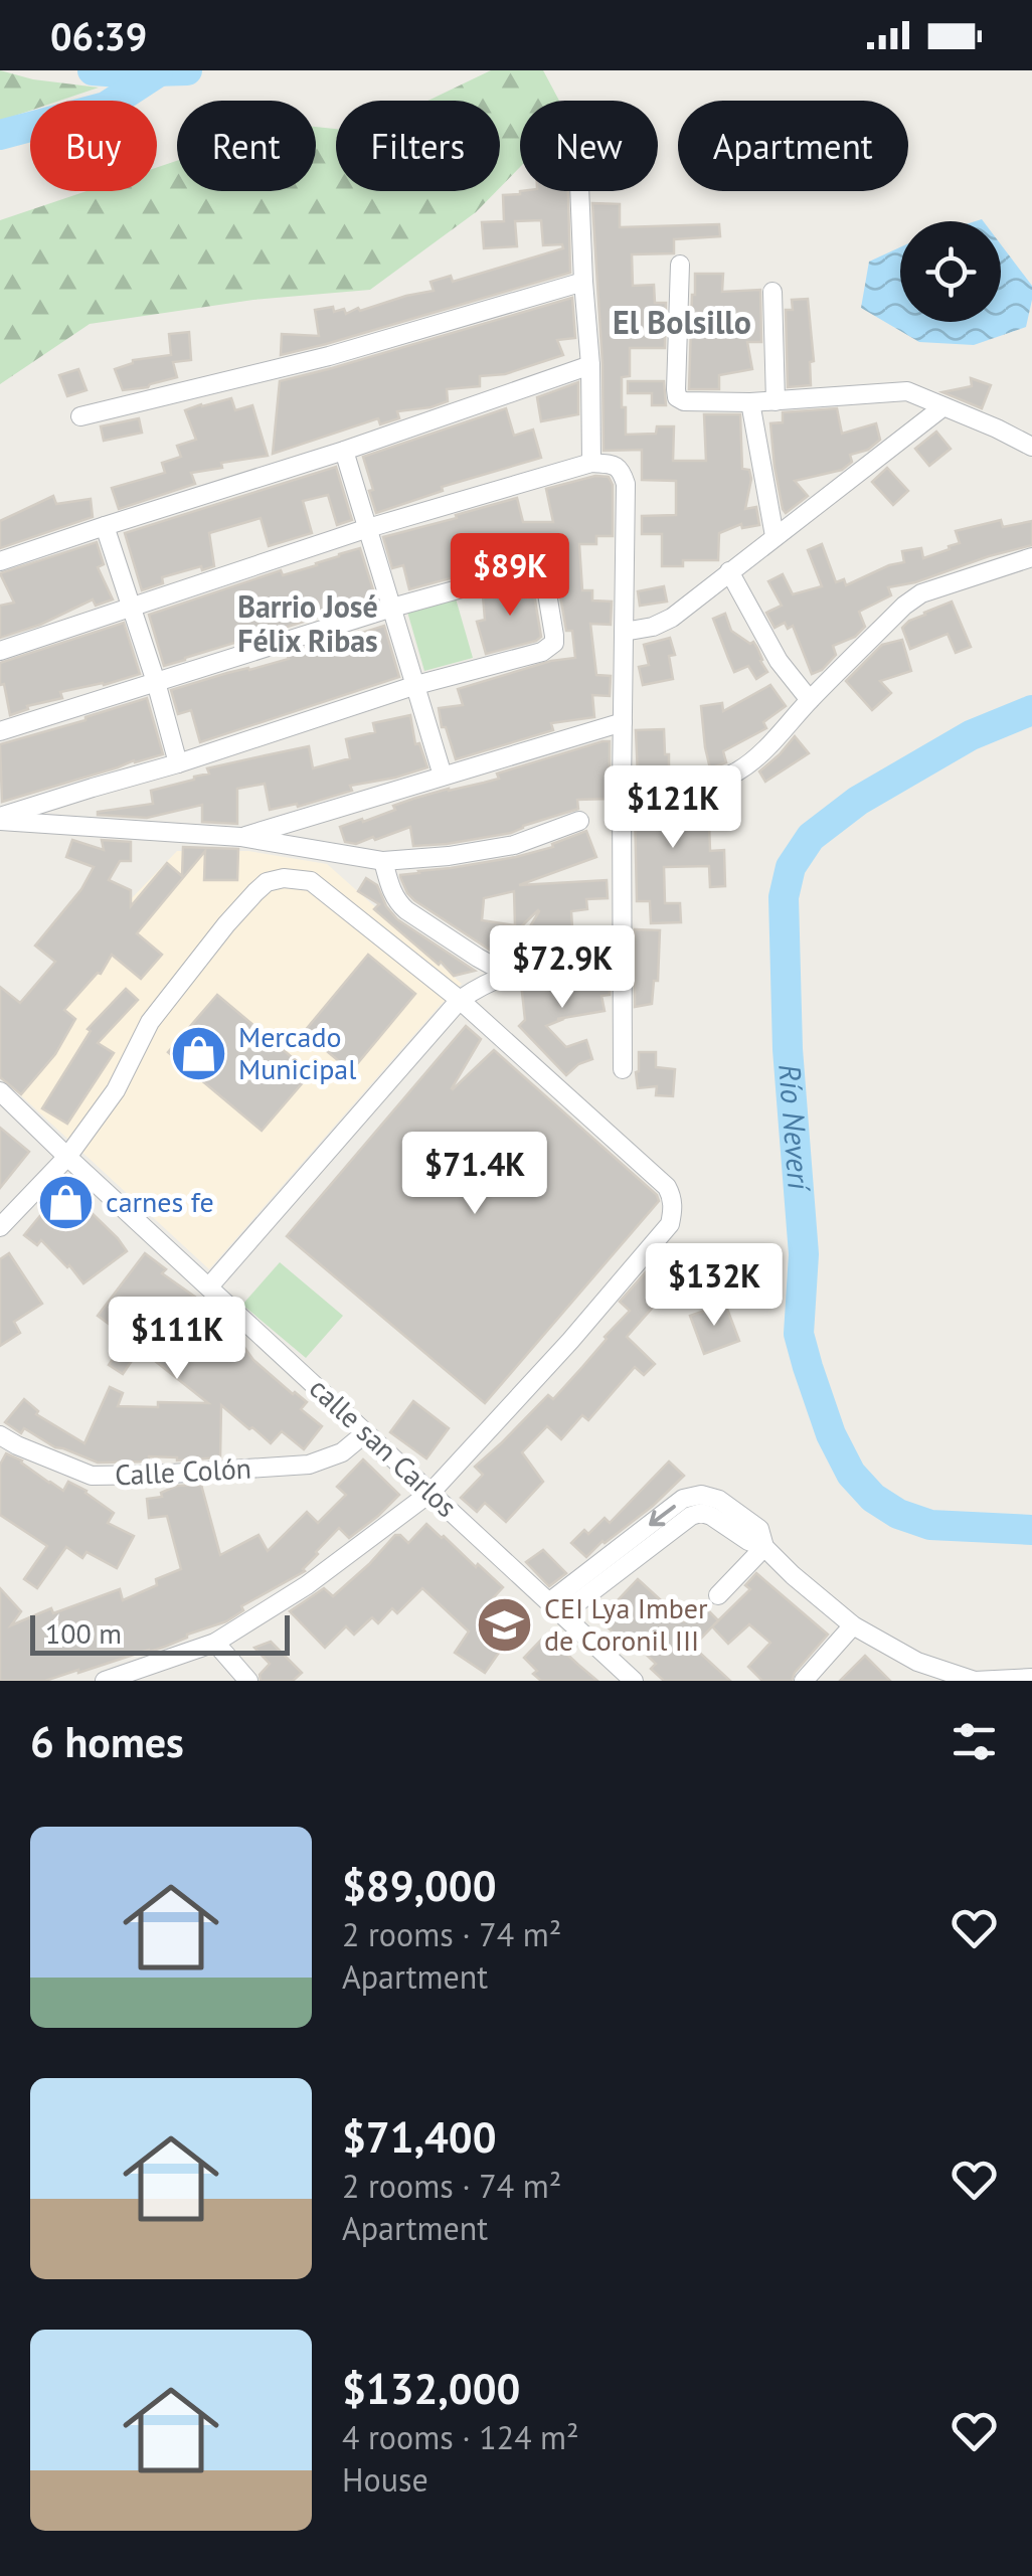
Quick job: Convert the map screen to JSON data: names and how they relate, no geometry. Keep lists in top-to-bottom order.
{
  "streets": {
    "street": ["calle san Carlos", "Calle Colón"]
  },
  "crossings": [
    ["calle san Carlos", "Calle Colón"]
  ],
  "districts": ["El Bolsillo", "Barrio José Félix Ribas"],
  "water": ["Río Neverí"],
  "places": {
    "shop": ["Mercado Municipal", "carnes fe"],
    "school or university": ["CEI Lya Imber de Coronil III"]
  },
  "scale_bar": "100 m",
  "page": {
    "status": "06:39",
    "chip": [
      "Buy",
      "Rent",
      "Filters",
      "New",
      "Apartment"
    ],
    "price": [
      "$89K",
      "$121K",
      "$72.9K",
      "$71.4K",
      "$132K",
      "$111K"
    ],
    "scale": "100 m",
    "heading": "6 homes",
    "list": [
      {
        "name": "$89,000",
        "note": "2 rooms · 74 m² · Apartment"
      },
      {
        "name": "$71,400",
        "note": "2 rooms · 74 m² · Apartment"
      },
      {
        "name": "$132,000",
        "note": "4 rooms · 124 m² · House"
      }
    ]
  }
}
